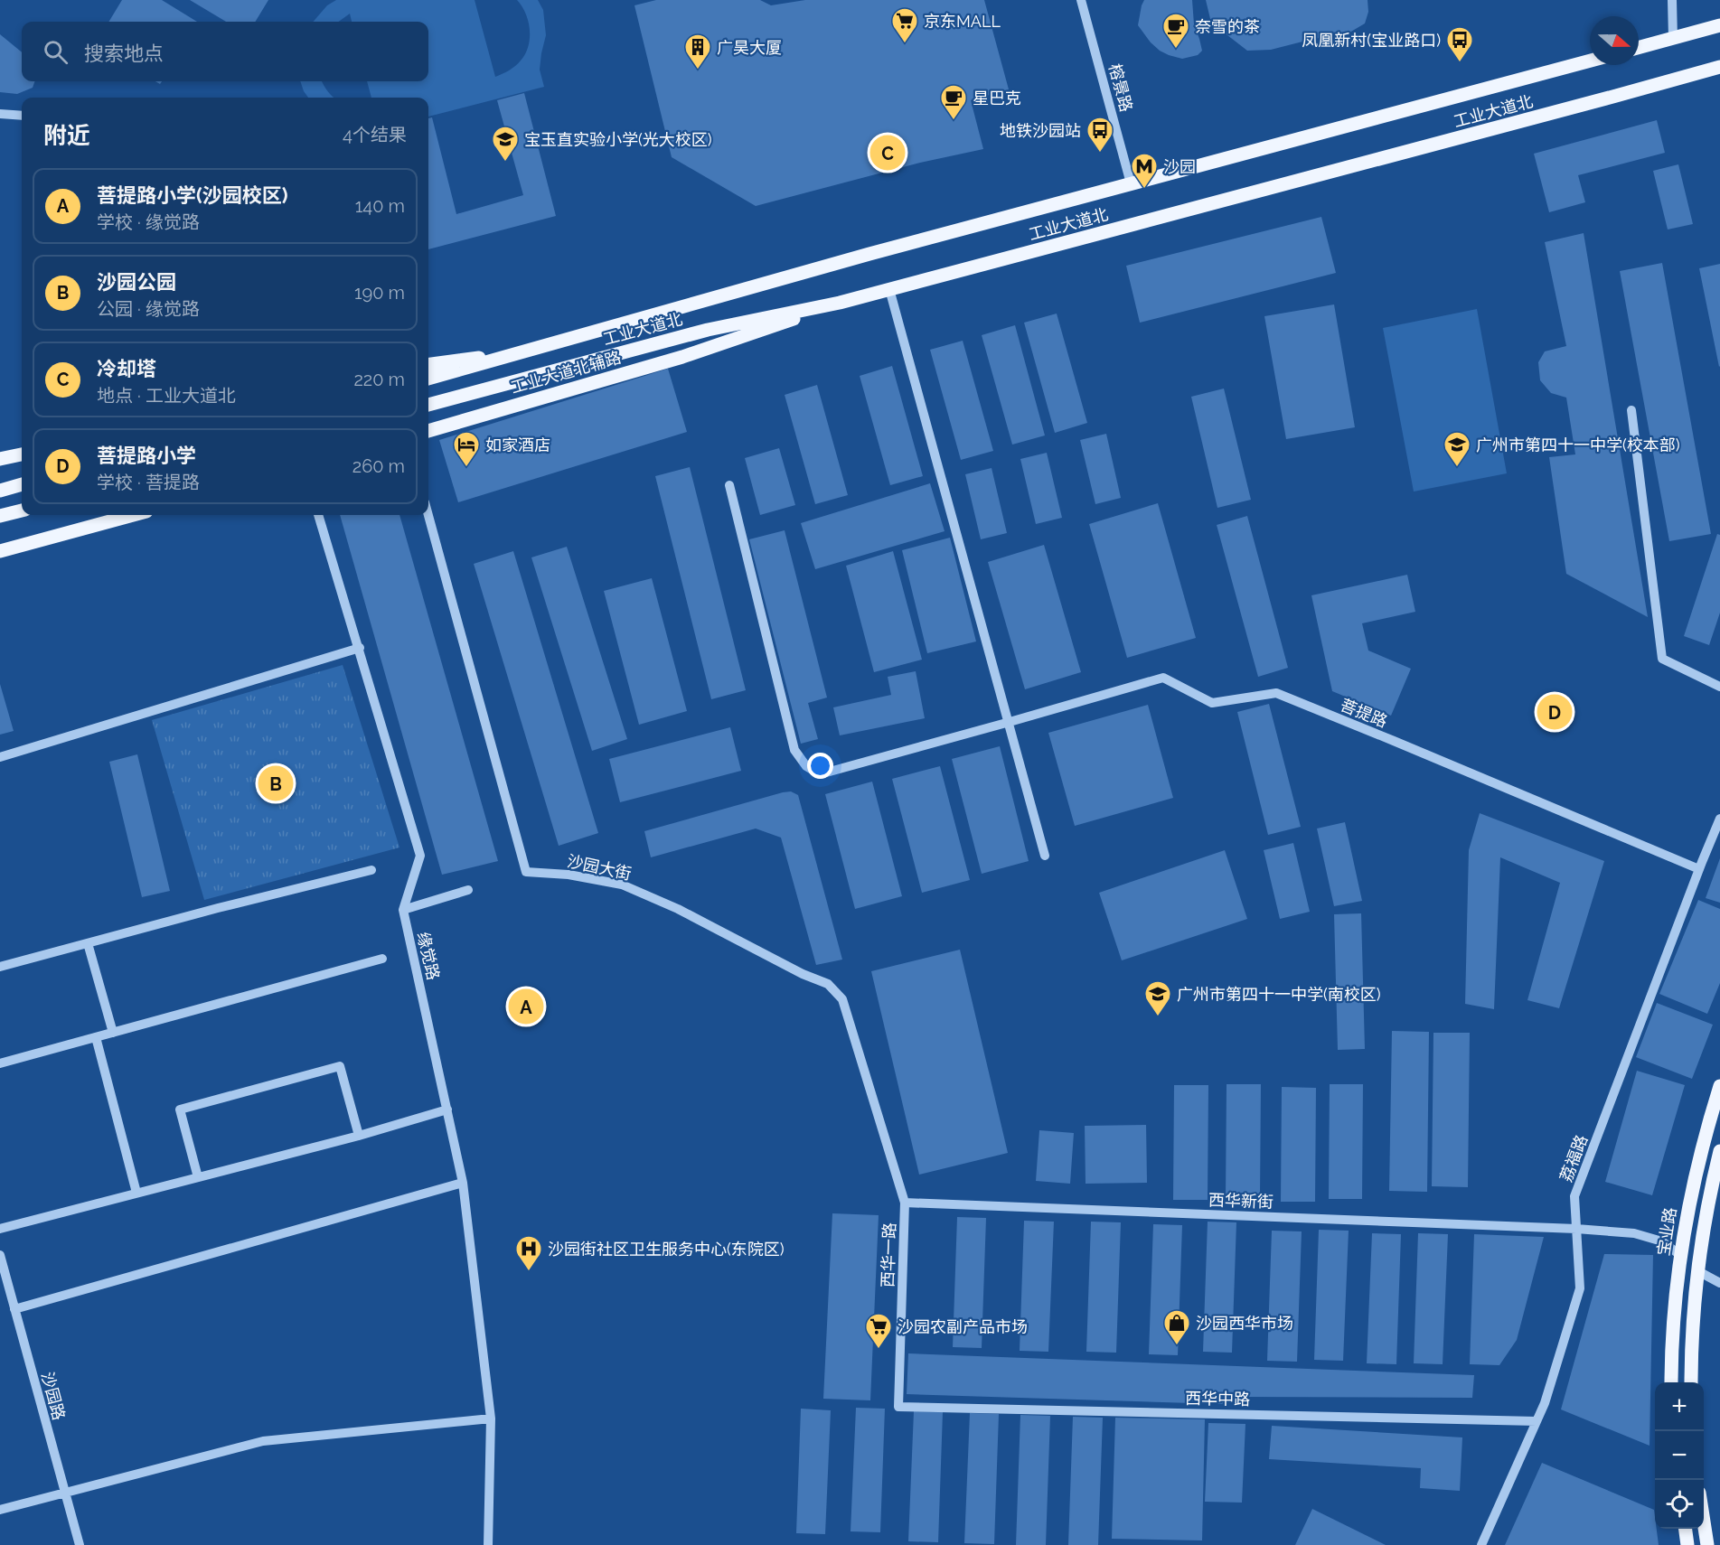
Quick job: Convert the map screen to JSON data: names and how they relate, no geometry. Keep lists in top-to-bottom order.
{
  "streets": {
    "main road": ["工业大道北", "工业大道北辅路", "宝业路"],
    "street": [
      "榕景路",
      "菩提路",
      "沙园大街",
      "缘觉路",
      "荔福路",
      "西华新街",
      "西华一路",
      "沙园路",
      "西华中路"
    ]
  },
  "crossings": [
    ["榕景路", "工业大道北"],
    ["工业大道北", "工业大道北辅路"],
    ["菩提路", "荔福路"],
    ["沙园大街", "西华新街"],
    ["沙园大街", "西华一路"],
    ["荔福路", "西华新街"],
    ["荔福路", "西华中路"],
    ["西华新街", "宝业路"],
    ["西华新街", "西华一路"],
    ["西华一路", "西华中路"]
  ],
  "places": {
    "supermarket": ["京东MALL", "沙园农副产品市场"],
    "cafe": ["奈雪的茶", "星巴克"],
    "bus stop": ["凤凰新村(宝业路口)", "地铁沙园站"],
    "building": ["广昊大厦"],
    "school or university": ["宝玉直实验小学(光大校区)", "广州市第四十一中学(校本部)", "广州市第四十一中学(南校区)"],
    "metro station": ["沙园"],
    "hotel": ["如家酒店"],
    "hospital": ["沙园街社区卫生服务中心(东院区)"],
    "shop": ["沙园西华市场"]
  },
  "north": "right",
  "page": {
    "search": "搜索地点",
    "heading": ["附近", "4个结果"],
    "pins": [
      "C",
      "D",
      "B",
      "A"
    ],
    "list": [
      {
        "mark": "A",
        "name": "菩提路小学(沙园校区)",
        "note": "学校 · 缘觉路",
        "value": "140 m"
      },
      {
        "mark": "B",
        "name": "沙园公园",
        "note": "公园 · 缘觉路",
        "value": "190 m"
      },
      {
        "mark": "C",
        "name": "冷却塔",
        "note": "地点 · 工业大道北",
        "value": "220 m"
      },
      {
        "mark": "D",
        "name": "菩提路小学",
        "note": "学校 · 菩提路",
        "value": "260 m"
      }
    ],
    "map_buttons": ["+", "−"]
  }
}
